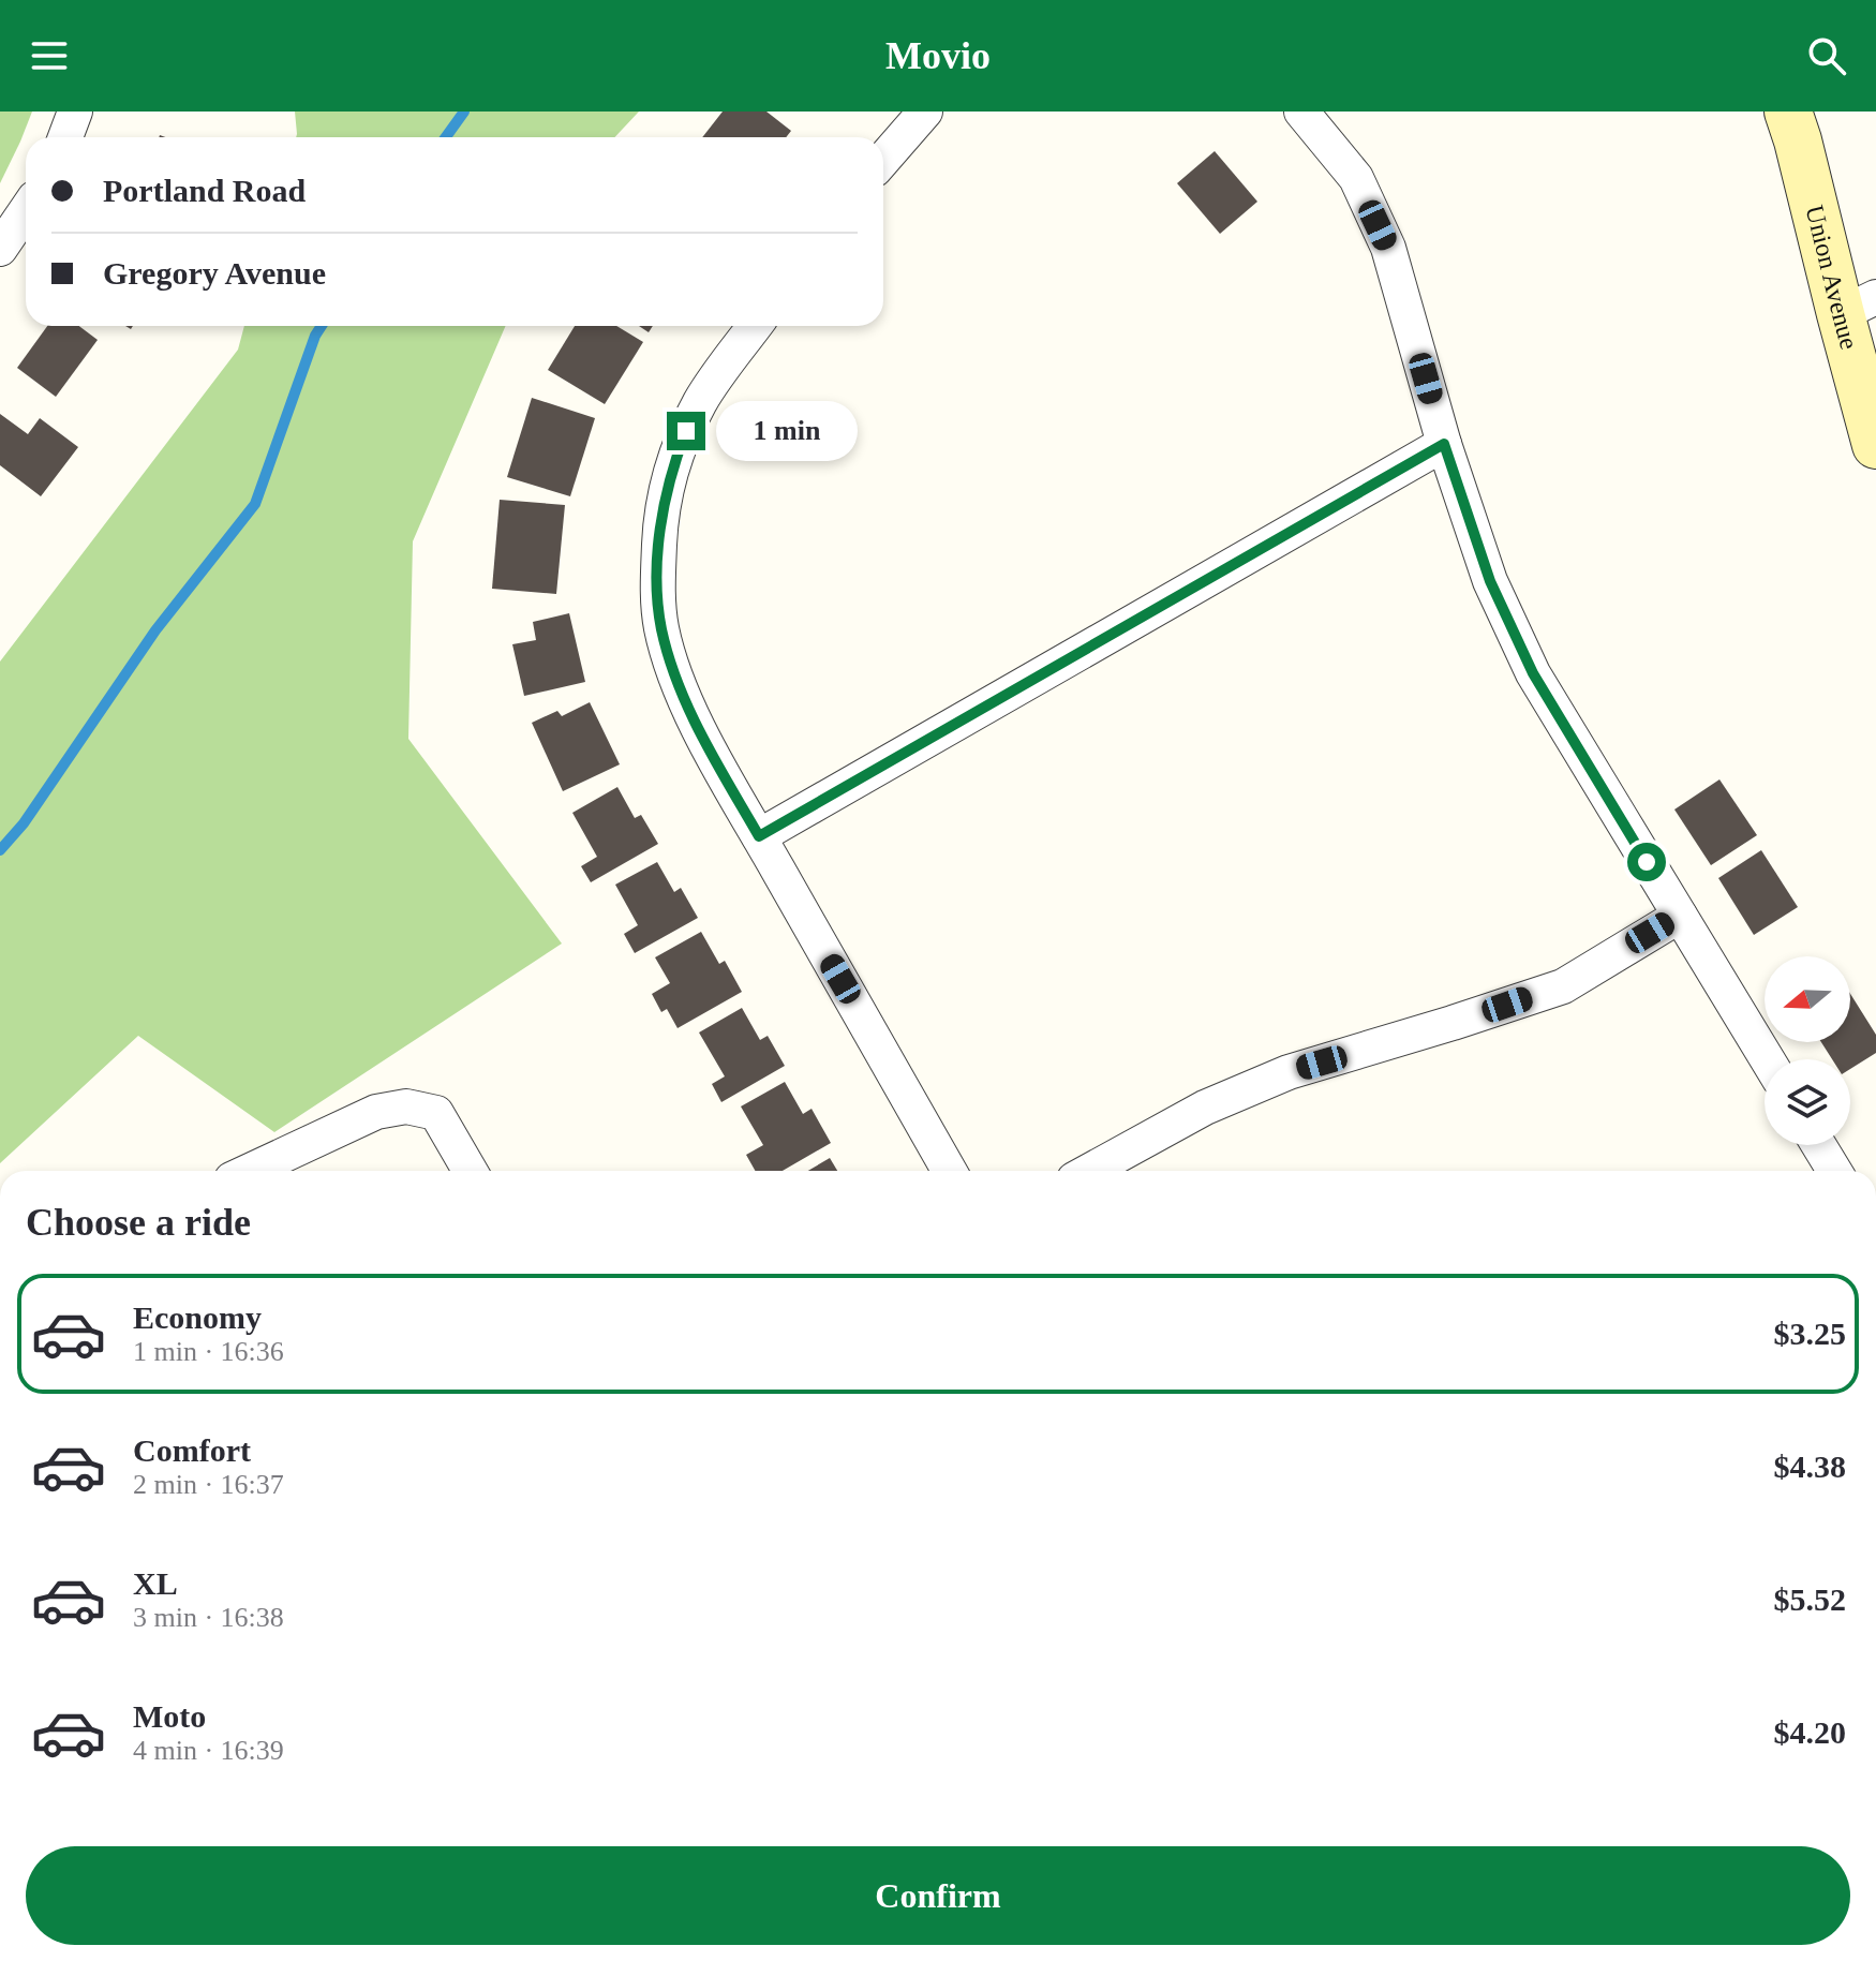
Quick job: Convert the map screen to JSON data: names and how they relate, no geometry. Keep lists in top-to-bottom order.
{
  "streets": {
    "street": ["Union Avenue"]
  },
  "north": "left",
  "page": {
    "header": "Movio",
    "banner": ["Portland Road", "Gregory Avenue"],
    "bubble": "1 min",
    "heading": "Choose a ride",
    "list": [
      {
        "name": "Economy",
        "note": "1 min · 16:36",
        "value": "$3.25"
      },
      {
        "name": "Comfort",
        "note": "2 min · 16:37",
        "value": "$4.38"
      },
      {
        "name": "XL",
        "note": "3 min · 16:38",
        "value": "$5.52"
      },
      {
        "name": "Moto",
        "note": "4 min · 16:39",
        "value": "$4.20"
      }
    ],
    "buttons": "Confirm"
  }
}
